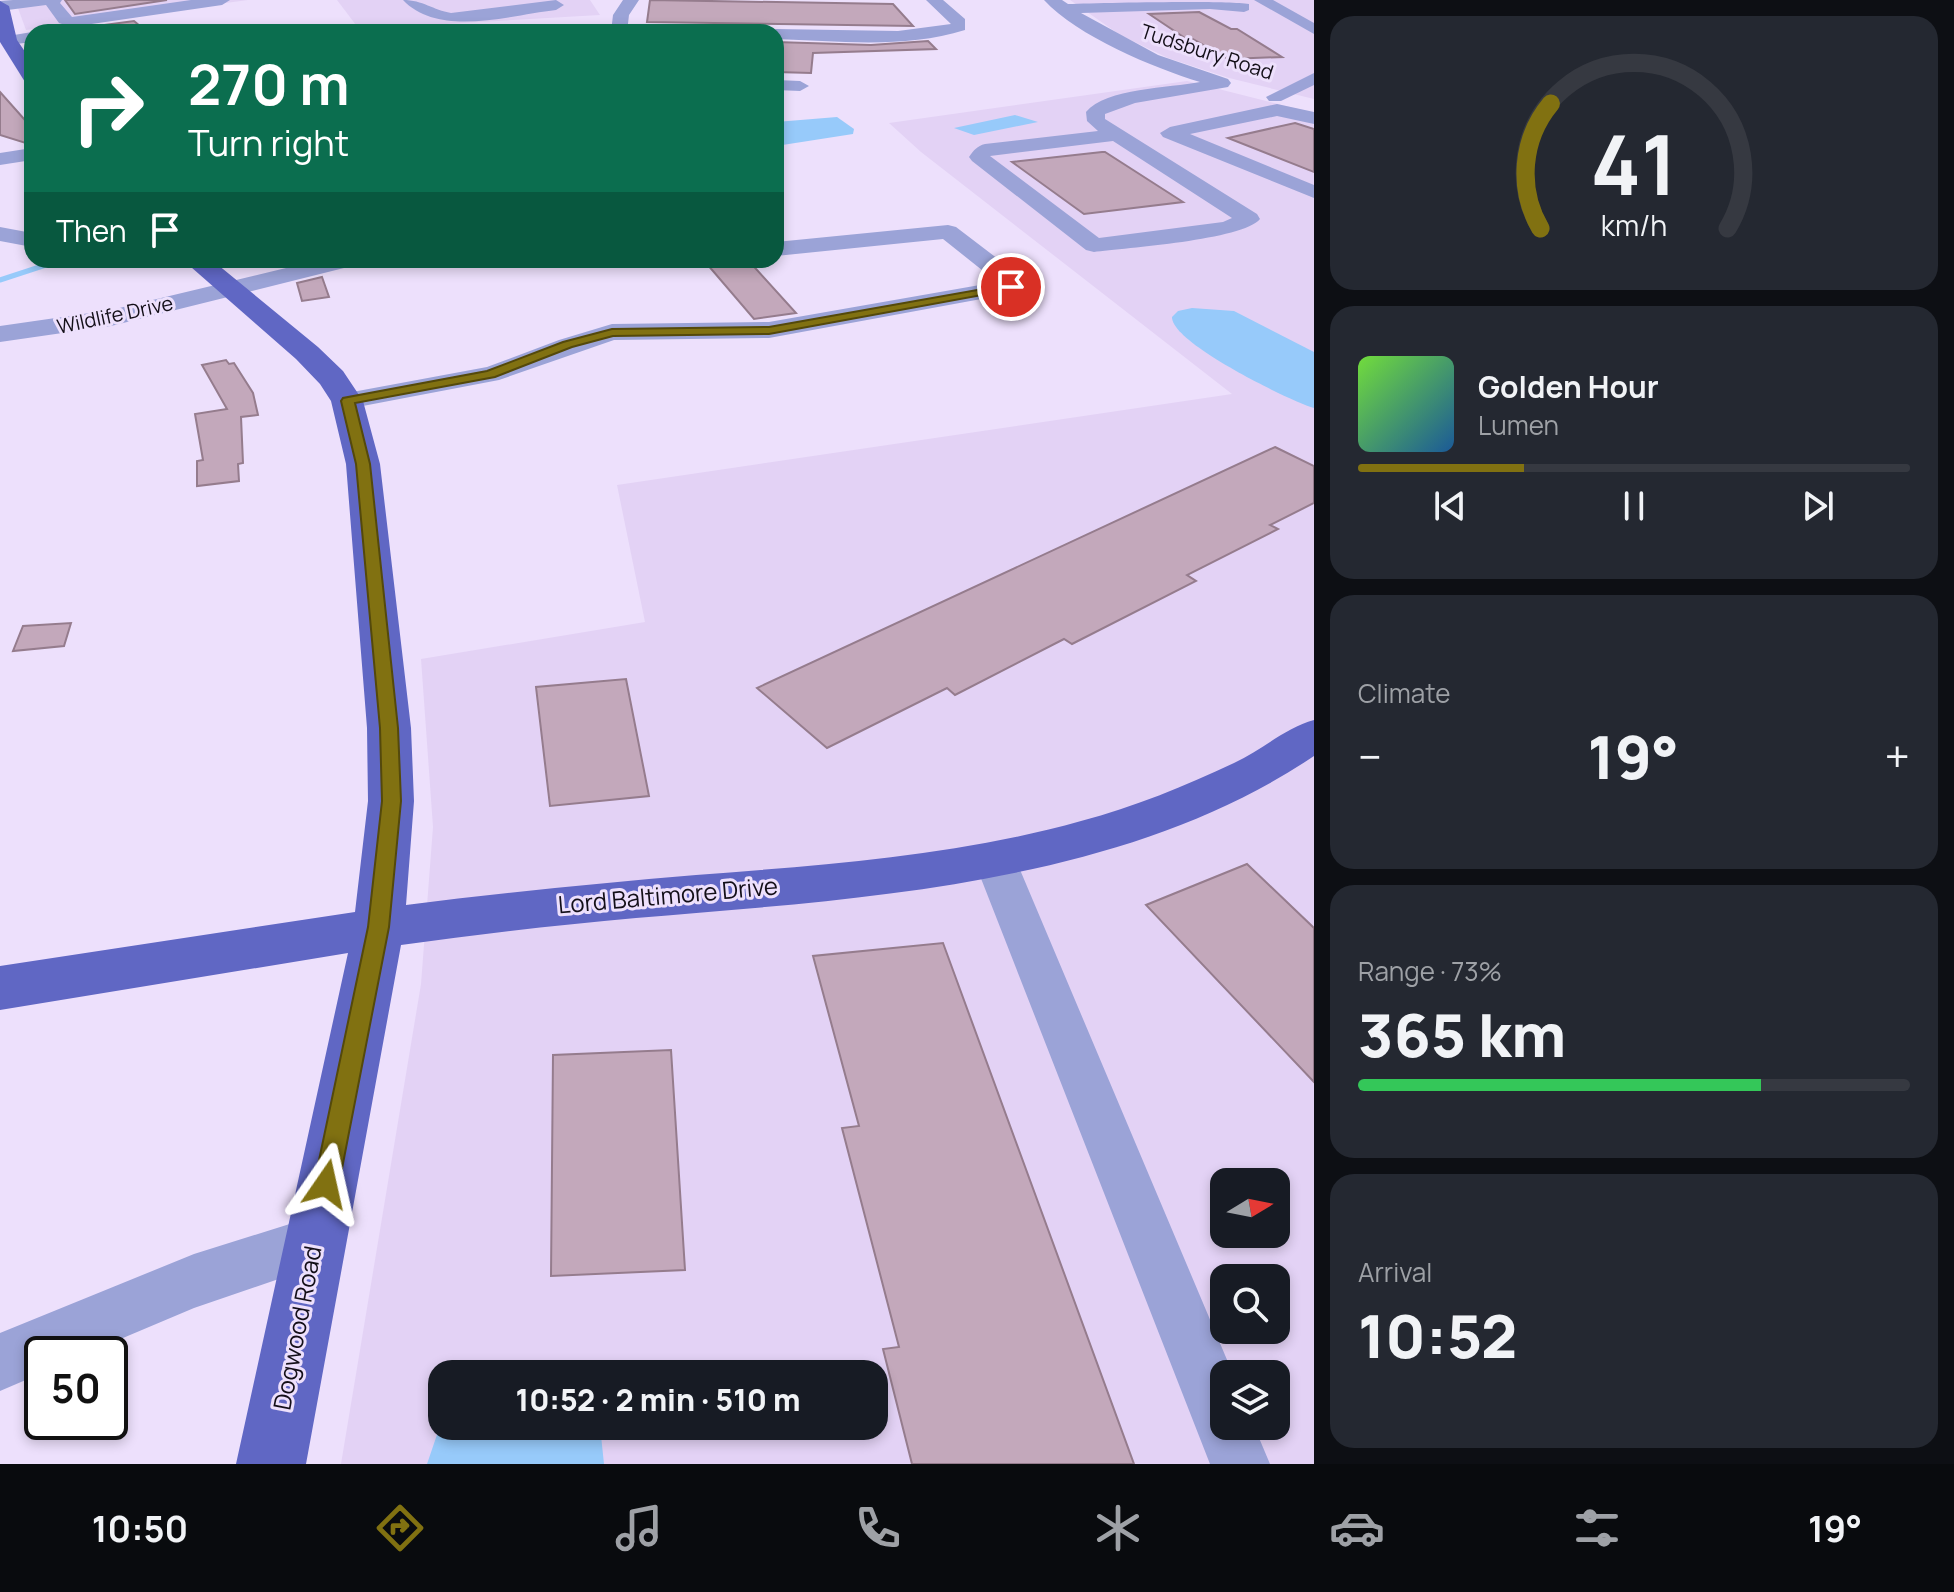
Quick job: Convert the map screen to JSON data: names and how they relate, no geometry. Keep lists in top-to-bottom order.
{
  "streets": {
    "main road": ["Lord Baltimore Drive", "Dogwood Road"],
    "street": ["Tudsbury Road", "Wildlife Drive"]
  },
  "crossings": [
    ["Wildlife Drive", "Dogwood Road"],
    ["Lord Baltimore Drive", "Dogwood Road"]
  ],
  "north": "right",
  "page": {
    "turn": ["270 m", "Turn right"],
    "then": "Then",
    "song": ["Golden Hour", "Lumen"],
    "tile": [
      "Climate",
      ["Range · 73%", "365 km"],
      ["Arrival", "10:52"]
    ],
    "heat": ["−", "19°", "+"],
    "limit": "50",
    "trip": "10:52 · 2 min · 510 m",
    "tabs": ["10:50", "19°"],
    "gauge": ["41", "km/h"]
  }
}
